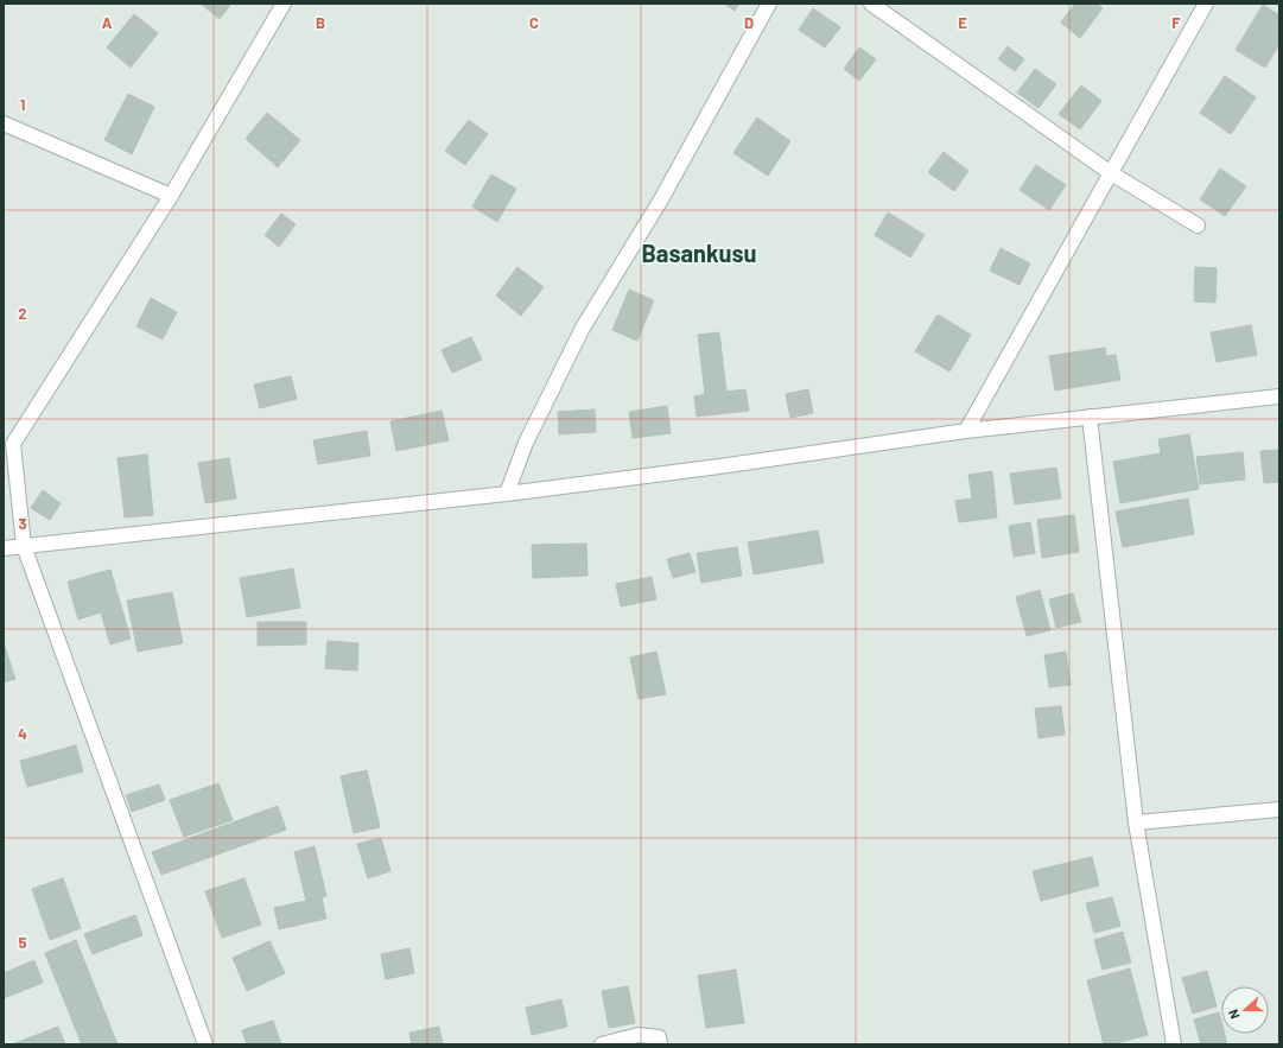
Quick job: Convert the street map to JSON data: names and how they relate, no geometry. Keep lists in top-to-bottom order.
{
  "districts": ["Basankusu"],
  "north": "left",
  "grid": {
    "columns": [
      "A",
      "B",
      "C",
      "D",
      "E",
      "F"
    ],
    "rows": [
      "1",
      "2",
      "3",
      "4",
      "5"
    ]
  }
}
